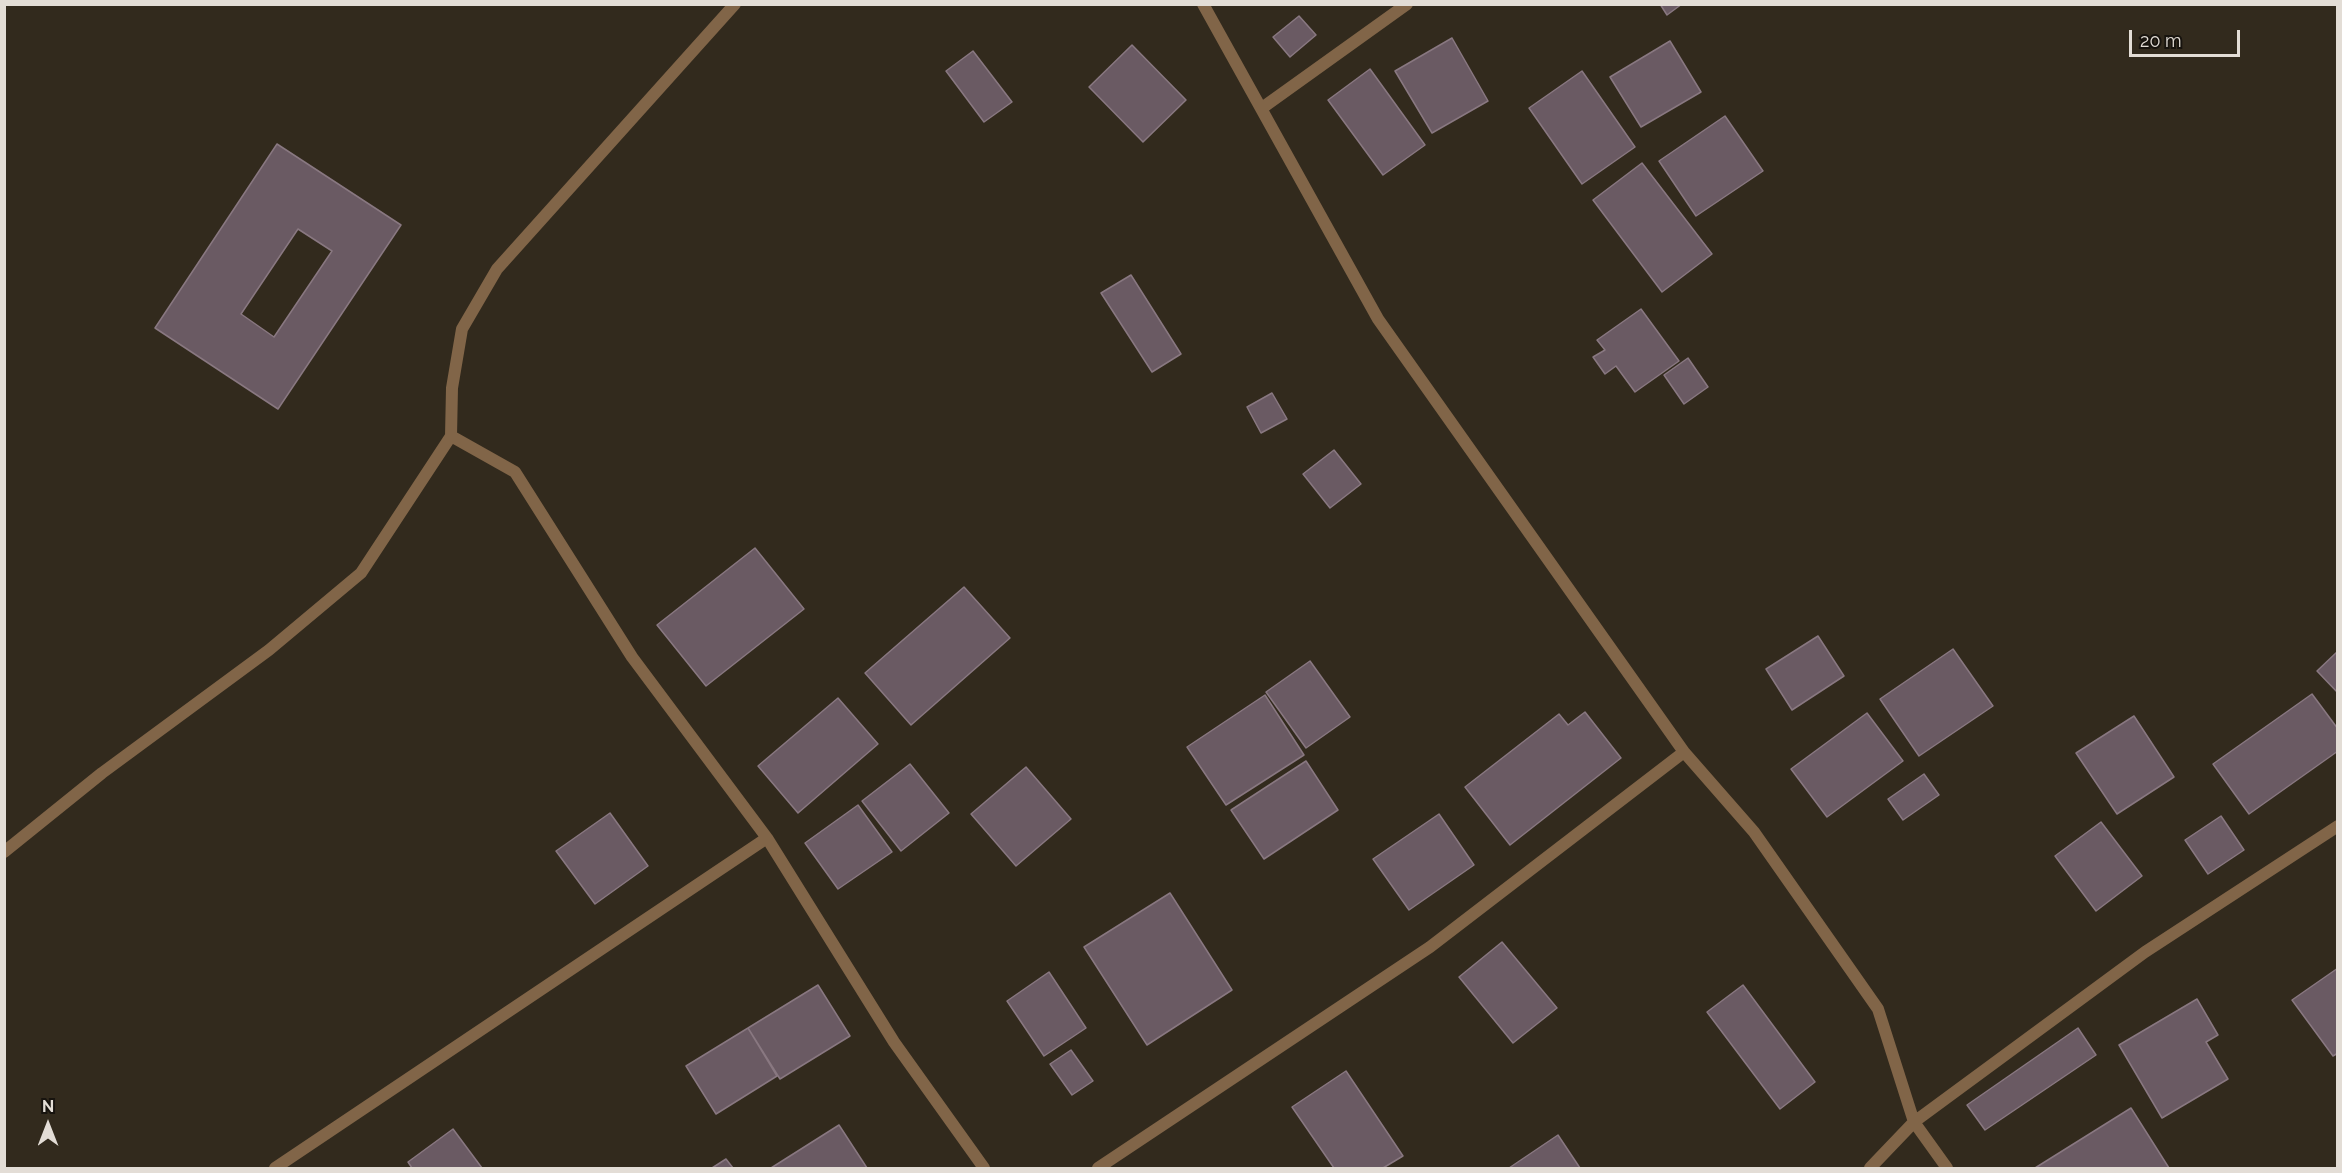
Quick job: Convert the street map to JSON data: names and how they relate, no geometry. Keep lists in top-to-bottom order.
{
  "scale_bar": "20 m",
  "north": "top"
}
